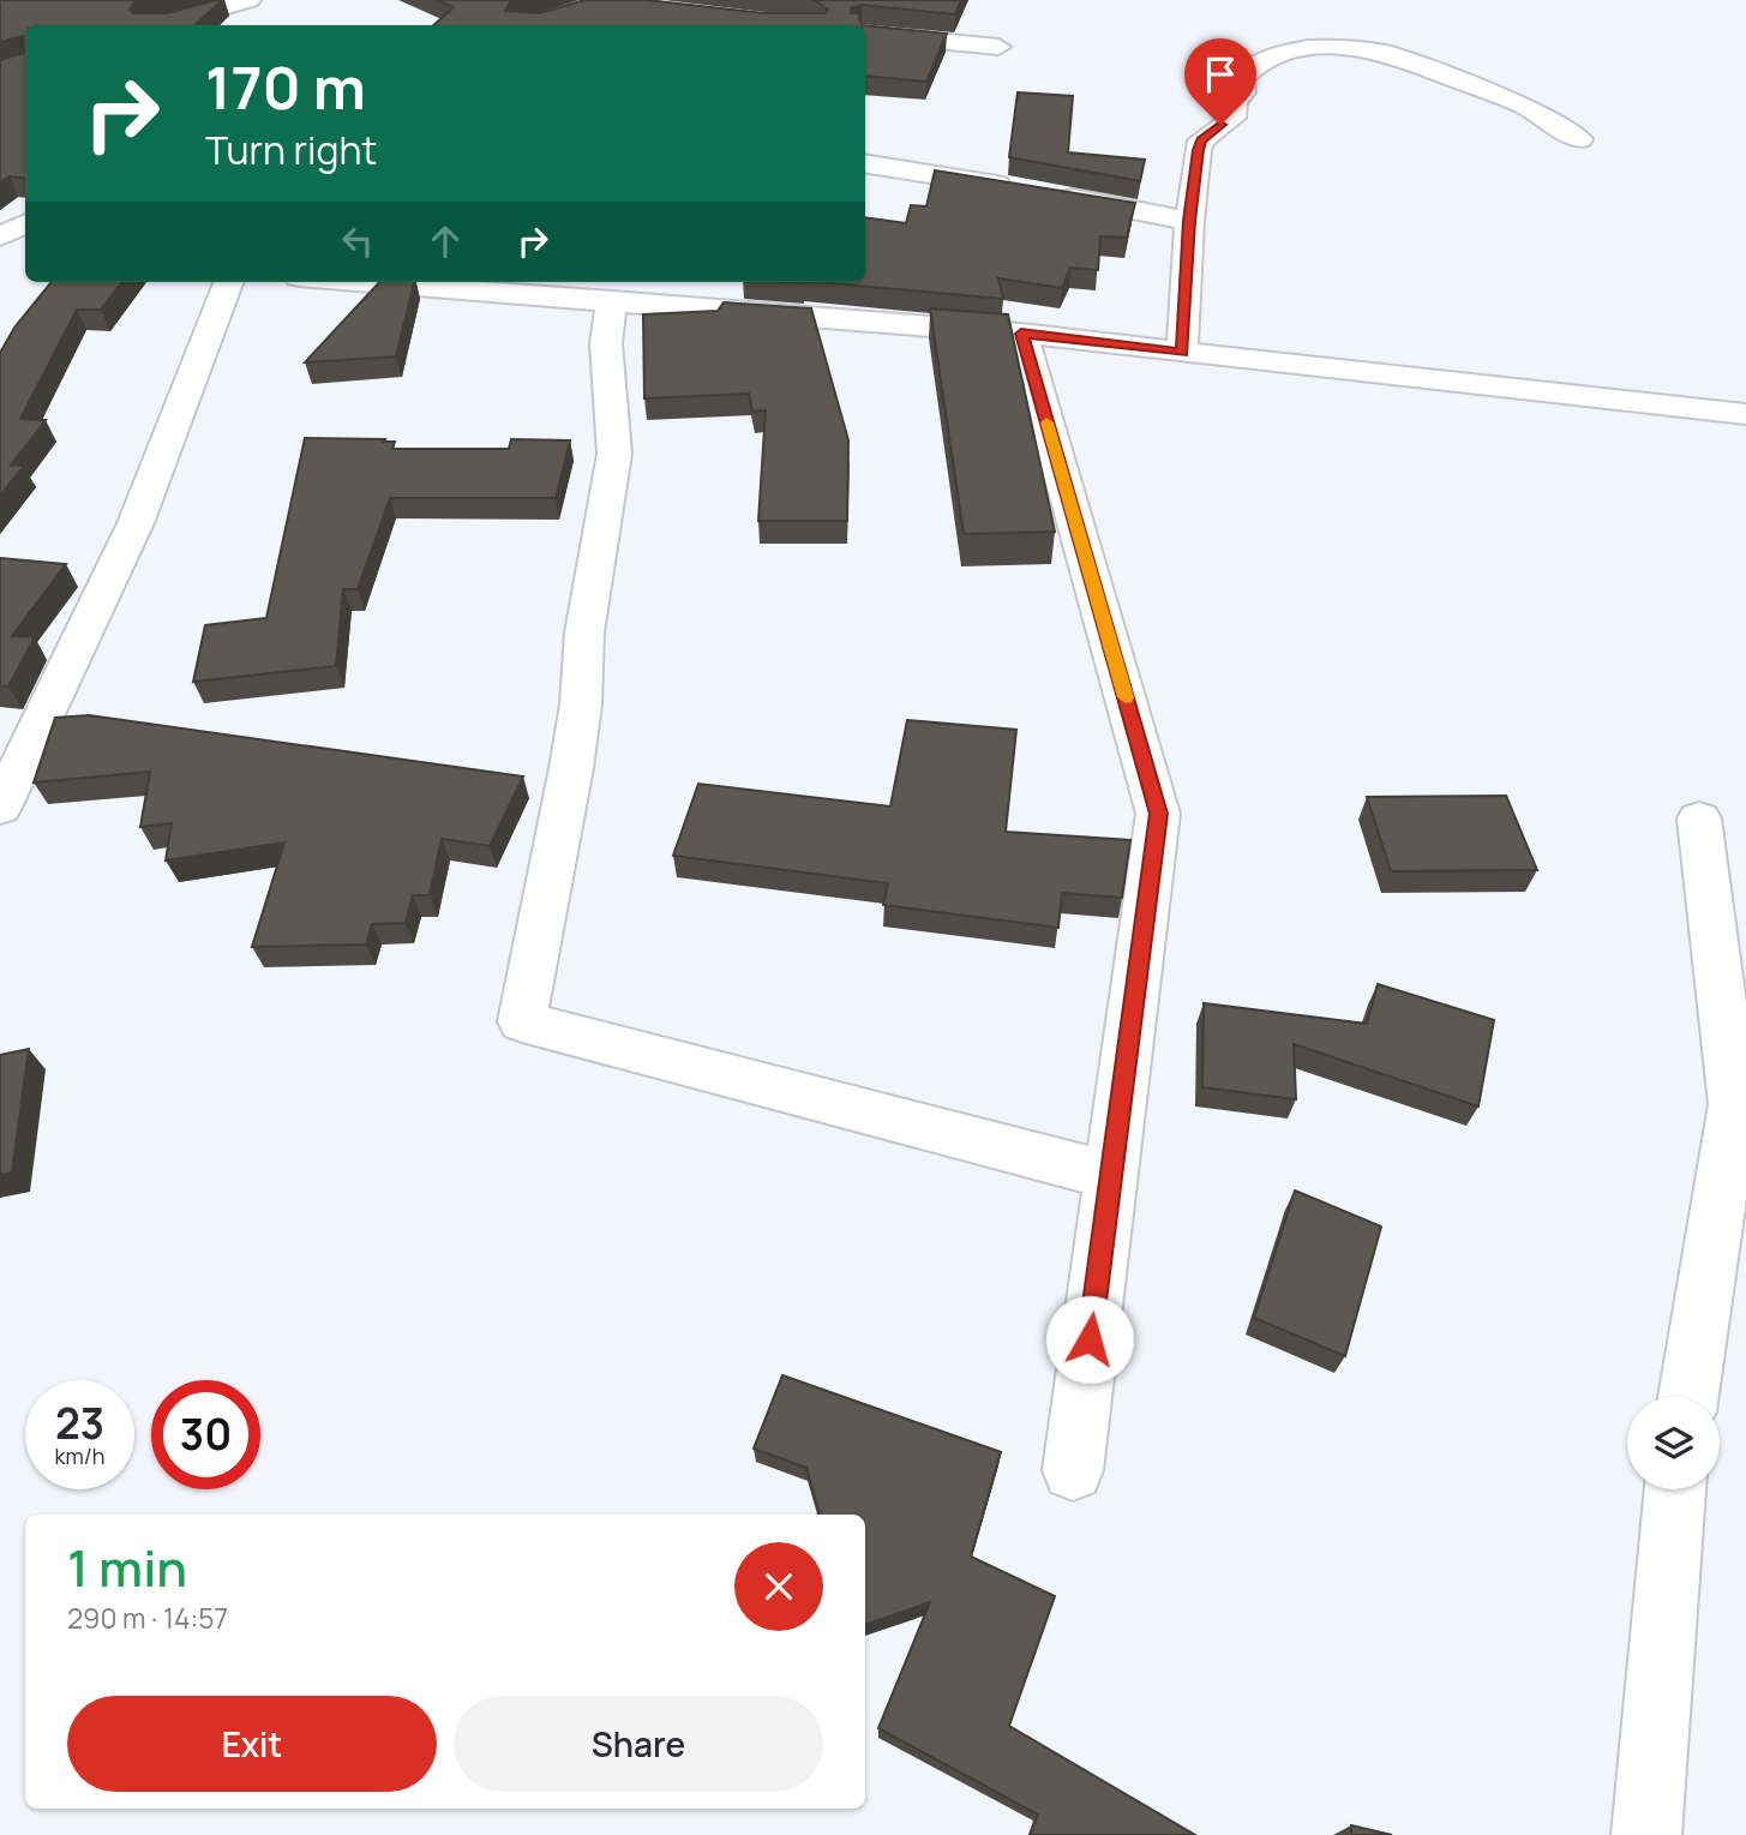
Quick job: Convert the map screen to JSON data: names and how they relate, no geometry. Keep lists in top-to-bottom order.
{
  "page": {
    "turn": ["170 m", "Turn right"],
    "speed": "23 km/h",
    "limit": "30",
    "heading": ["1 min", "290 m · 14:57"],
    "buttons": ["Exit", "Share"]
  }
}
